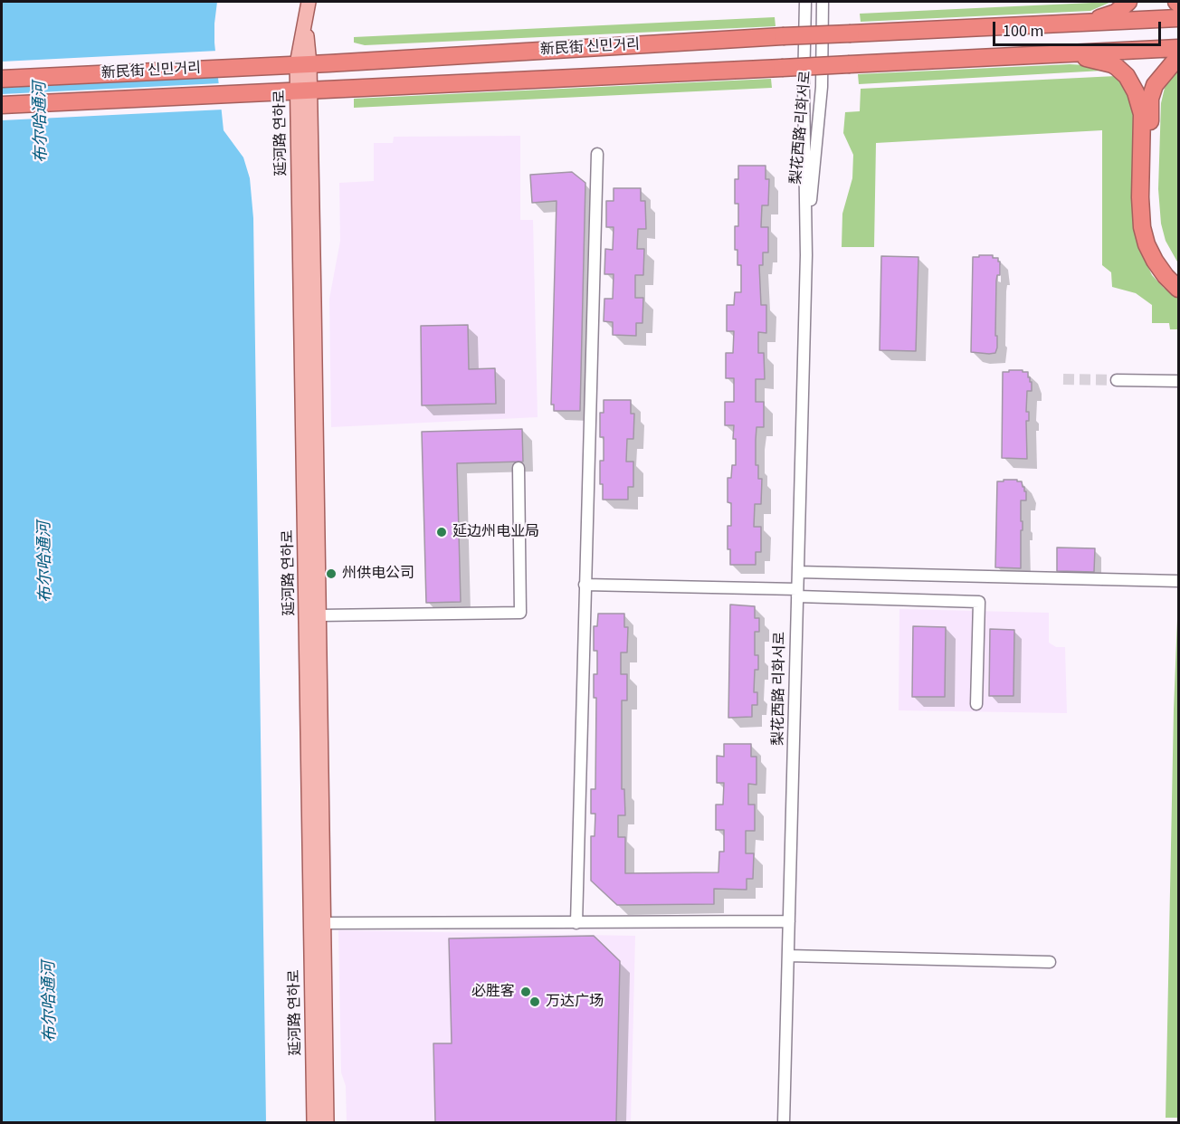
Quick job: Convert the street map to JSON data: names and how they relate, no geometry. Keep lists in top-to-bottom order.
{
  "streets": {
    "highway": ["新民街 신민거리"],
    "main road": ["延河路 연하로"],
    "street": ["梨花西路 리화서로"]
  },
  "crossings": [
    ["新民街 신민거리", "延河路 연하로"]
  ],
  "water": ["布尔哈通河"],
  "places": [
    "延边州电业局",
    "州供电公司",
    "必胜客",
    "万达广场"
  ],
  "scale_bar": "100 m"
}
